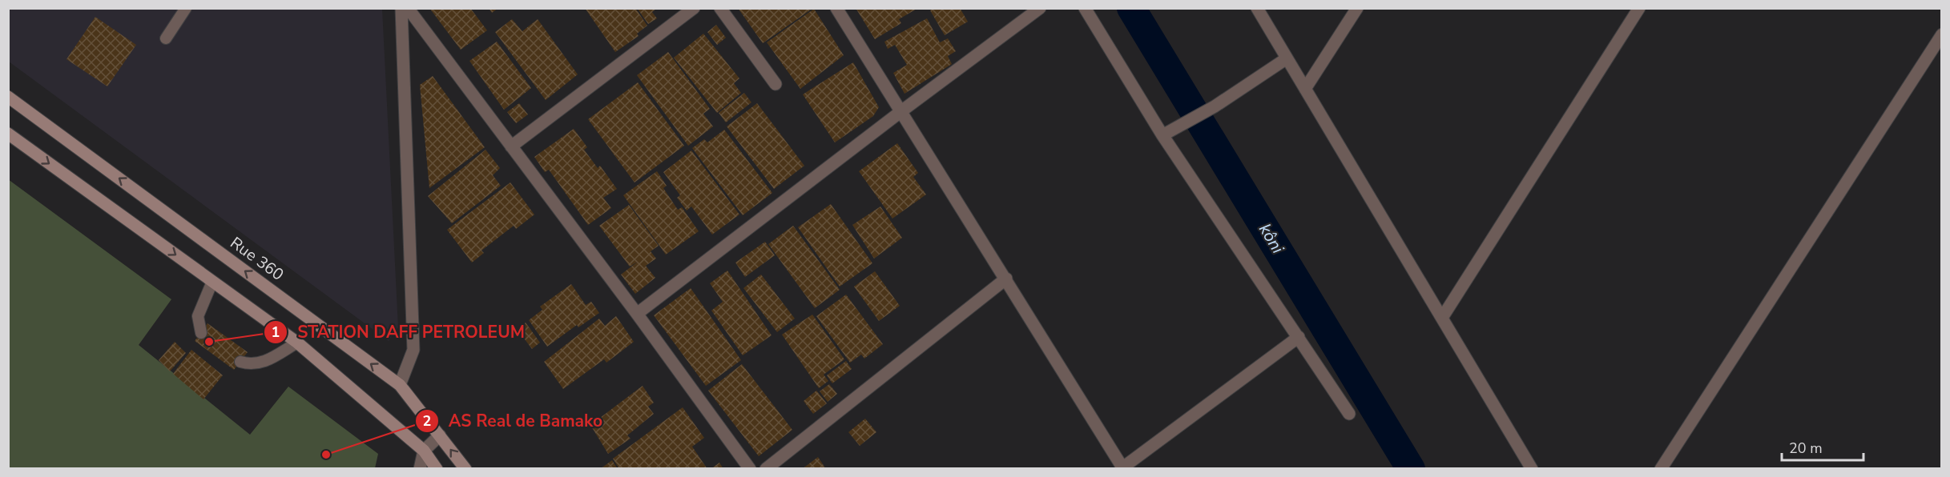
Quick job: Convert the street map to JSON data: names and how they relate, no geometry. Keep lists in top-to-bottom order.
{
  "streets": {
    "main road": ["Rue 360"]
  },
  "water": ["kôni"],
  "places": ["STATION DAFF PETROLEUM", "AS Real de Bamako"],
  "scale_bar": "20 m"
}
